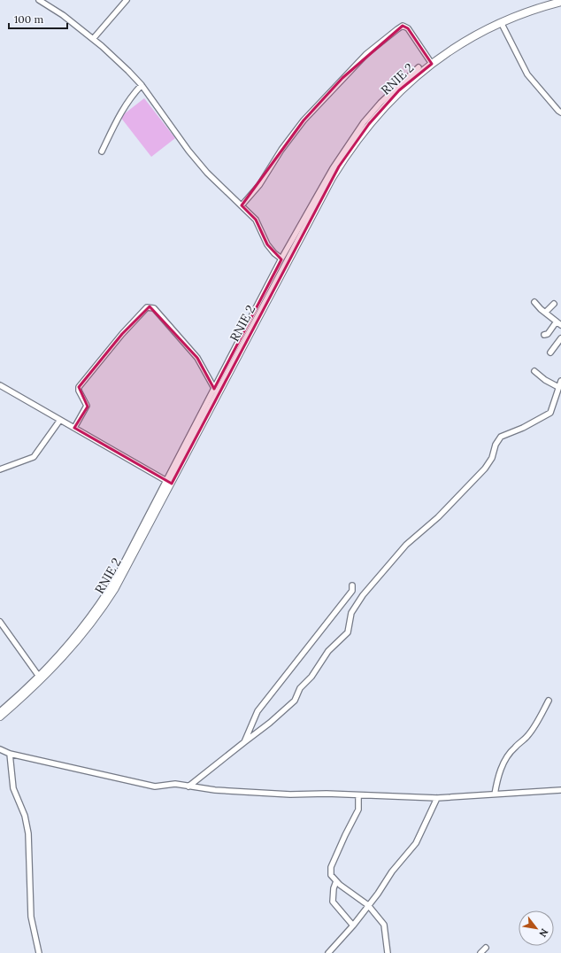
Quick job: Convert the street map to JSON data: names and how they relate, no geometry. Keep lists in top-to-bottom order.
{
  "streets": {
    "highway": ["RNIE 2"]
  },
  "scale_bar": "100 m",
  "north": "bottom right"
}
